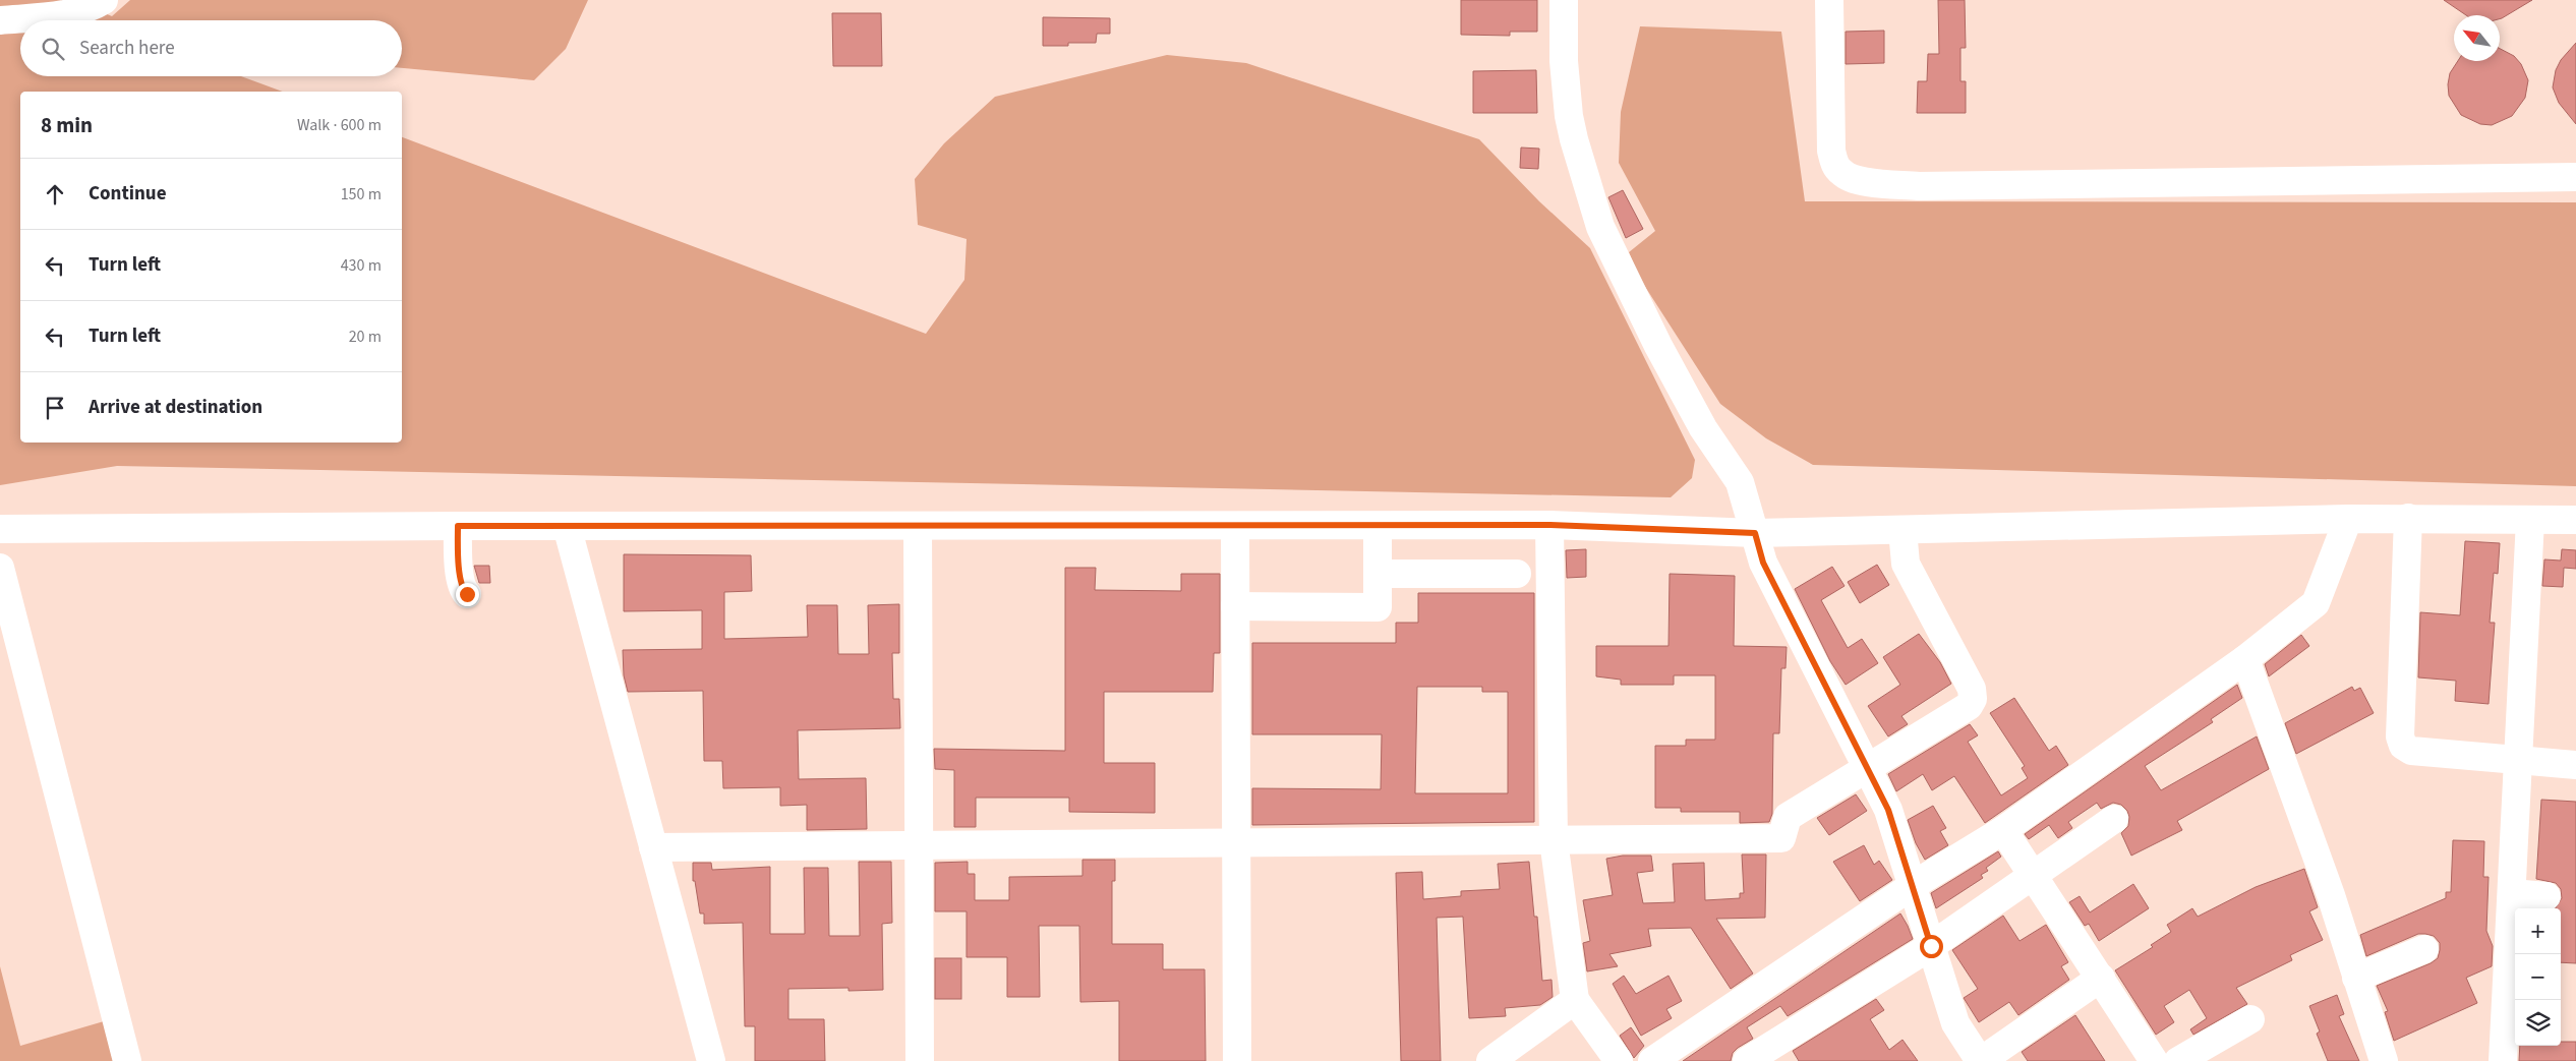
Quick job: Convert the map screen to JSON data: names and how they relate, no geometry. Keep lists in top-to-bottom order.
{
  "north": "top left",
  "page": {
    "search": "Search here",
    "heading": ["8 min", "Walk · 600 m"],
    "list": [
      ["Continue", "150 m"],
      ["Turn left", "430 m"],
      ["Turn left", "20 m"],
      "Arrive at destination"
    ],
    "map_buttons": ["+", "−"]
  }
}
